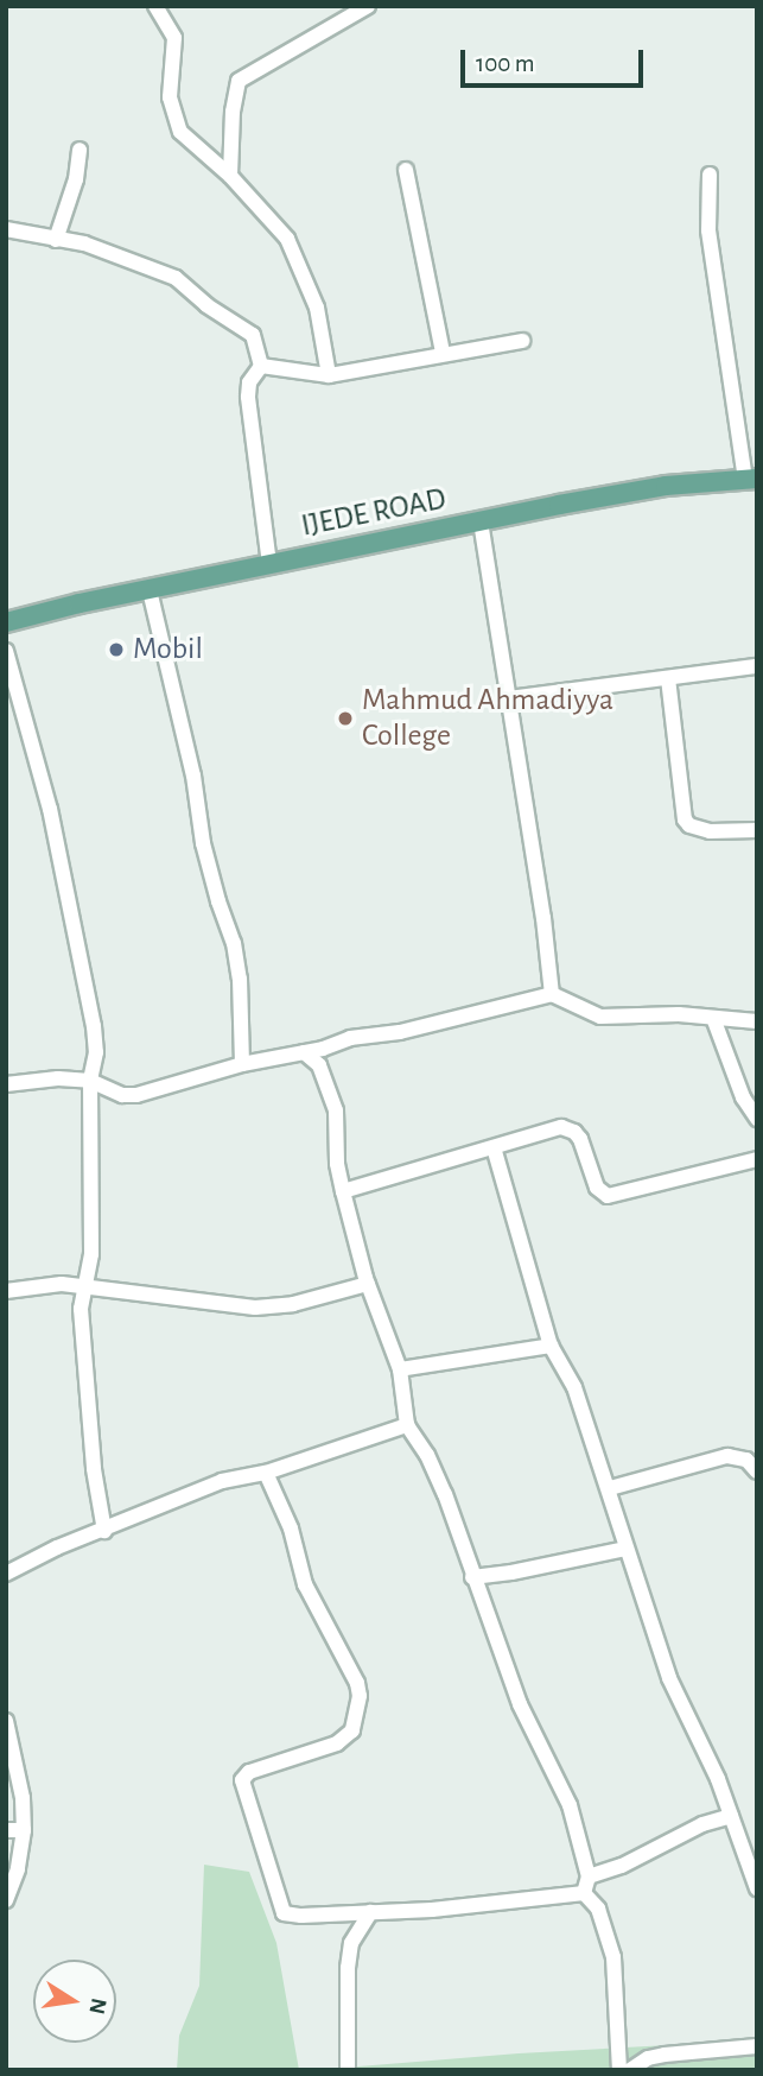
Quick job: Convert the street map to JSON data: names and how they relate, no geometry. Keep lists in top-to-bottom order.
{
  "streets": {
    "main road": ["IJEDE ROAD"]
  },
  "places": ["Mobil", "Mahmud Ahmadiyya College"],
  "scale_bar": "100 m",
  "north": "right"
}
